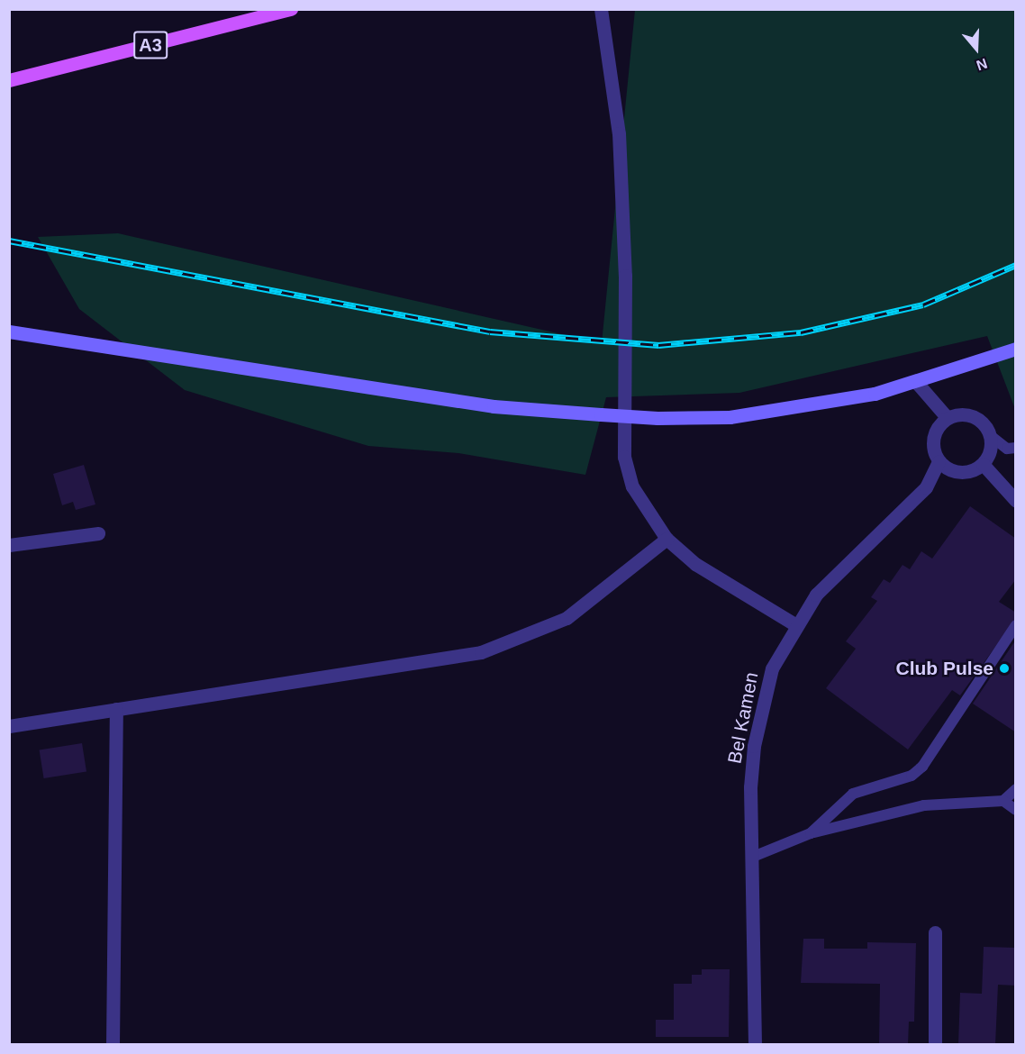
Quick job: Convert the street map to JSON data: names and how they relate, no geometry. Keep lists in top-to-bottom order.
{
  "streets": {
    "main road": ["A3"],
    "street": ["Bel Kamen"]
  },
  "places": ["Club Pulse"],
  "north": "bottom"
}
